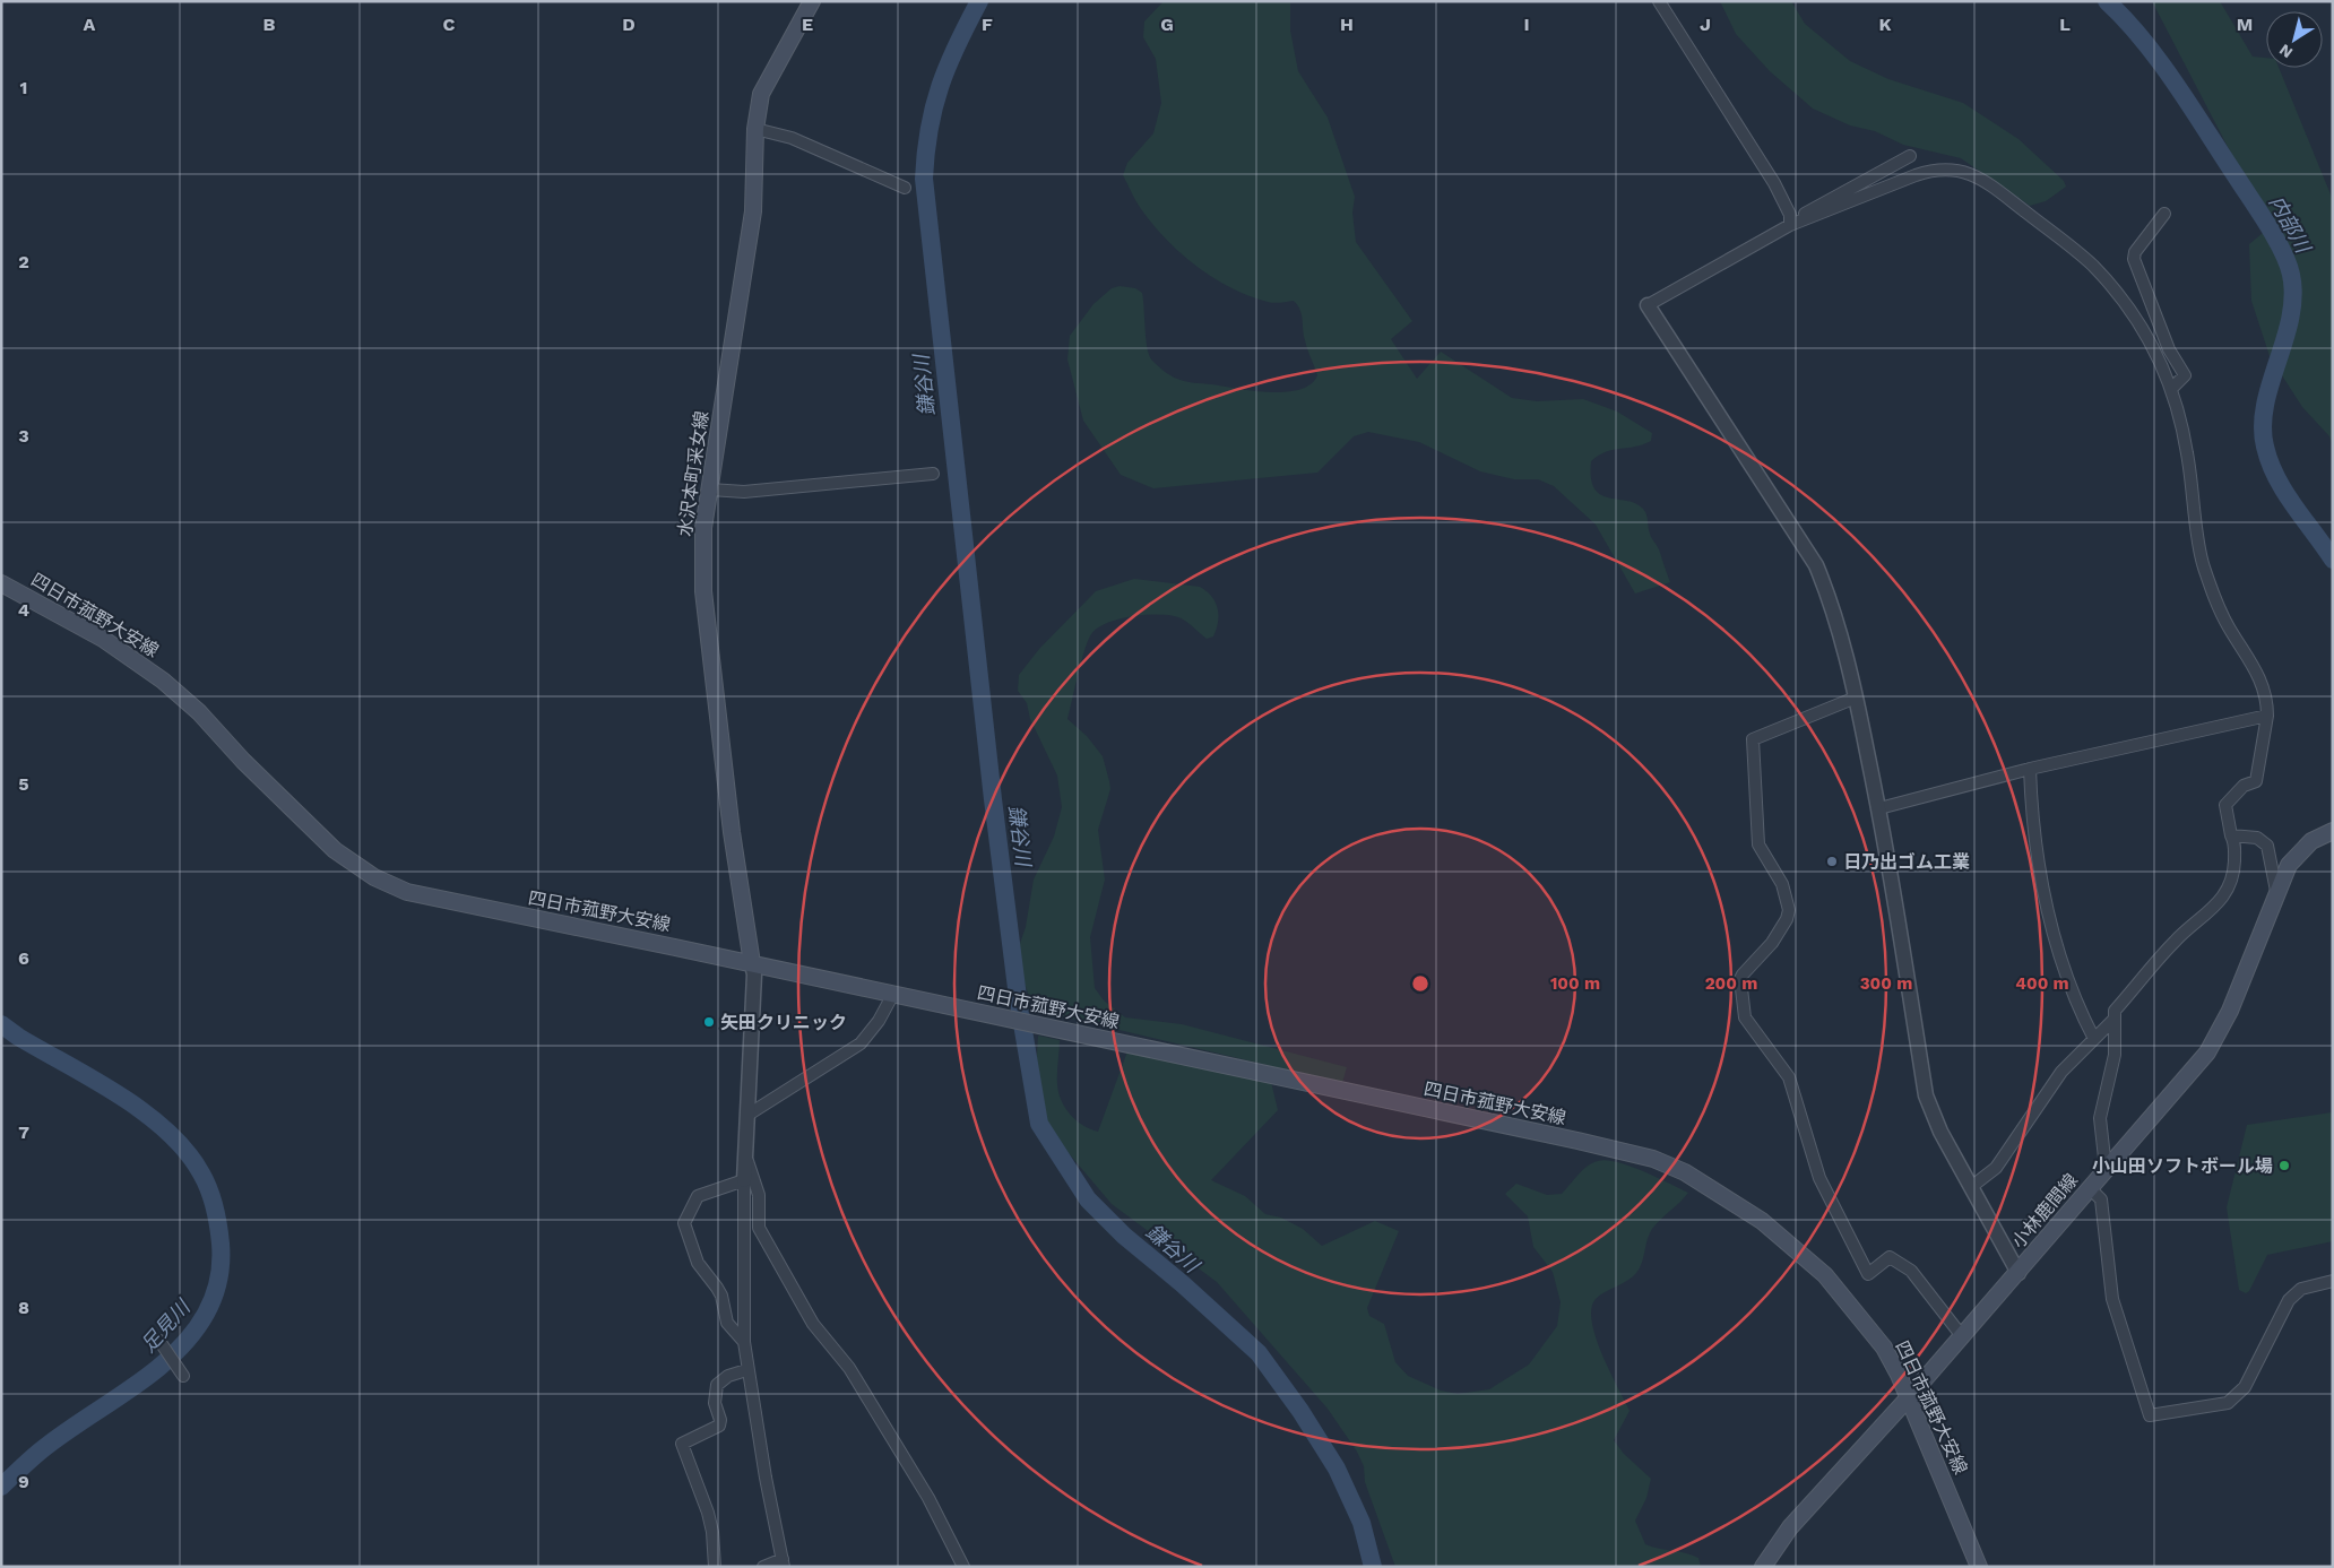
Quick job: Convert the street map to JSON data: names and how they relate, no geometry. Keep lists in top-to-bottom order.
{
  "streets": {
    "main road": ["水沢本町采女線", "四日市菰野大安線", "小林鹿間線"]
  },
  "crossings": [
    ["水沢本町采女線", "四日市菰野大安線"],
    ["四日市菰野大安線", "小林鹿間線"]
  ],
  "water": ["内部川", "鎌谷川", "足見川"],
  "places": ["日乃出ゴム工業", "矢田クリニック", "小山田ソフトボール場"],
  "north": "bottom left",
  "grid": {
    "columns": [
      "A",
      "B",
      "C",
      "D",
      "E",
      "F",
      "G",
      "H",
      "I",
      "J",
      "K",
      "L",
      "M"
    ],
    "rows": [
      "1",
      "2",
      "3",
      "4",
      "5",
      "6",
      "7",
      "8",
      "9"
    ]
  },
  "rings": [
    "100 m",
    "200 m",
    "300 m",
    "400 m"
  ]
}
